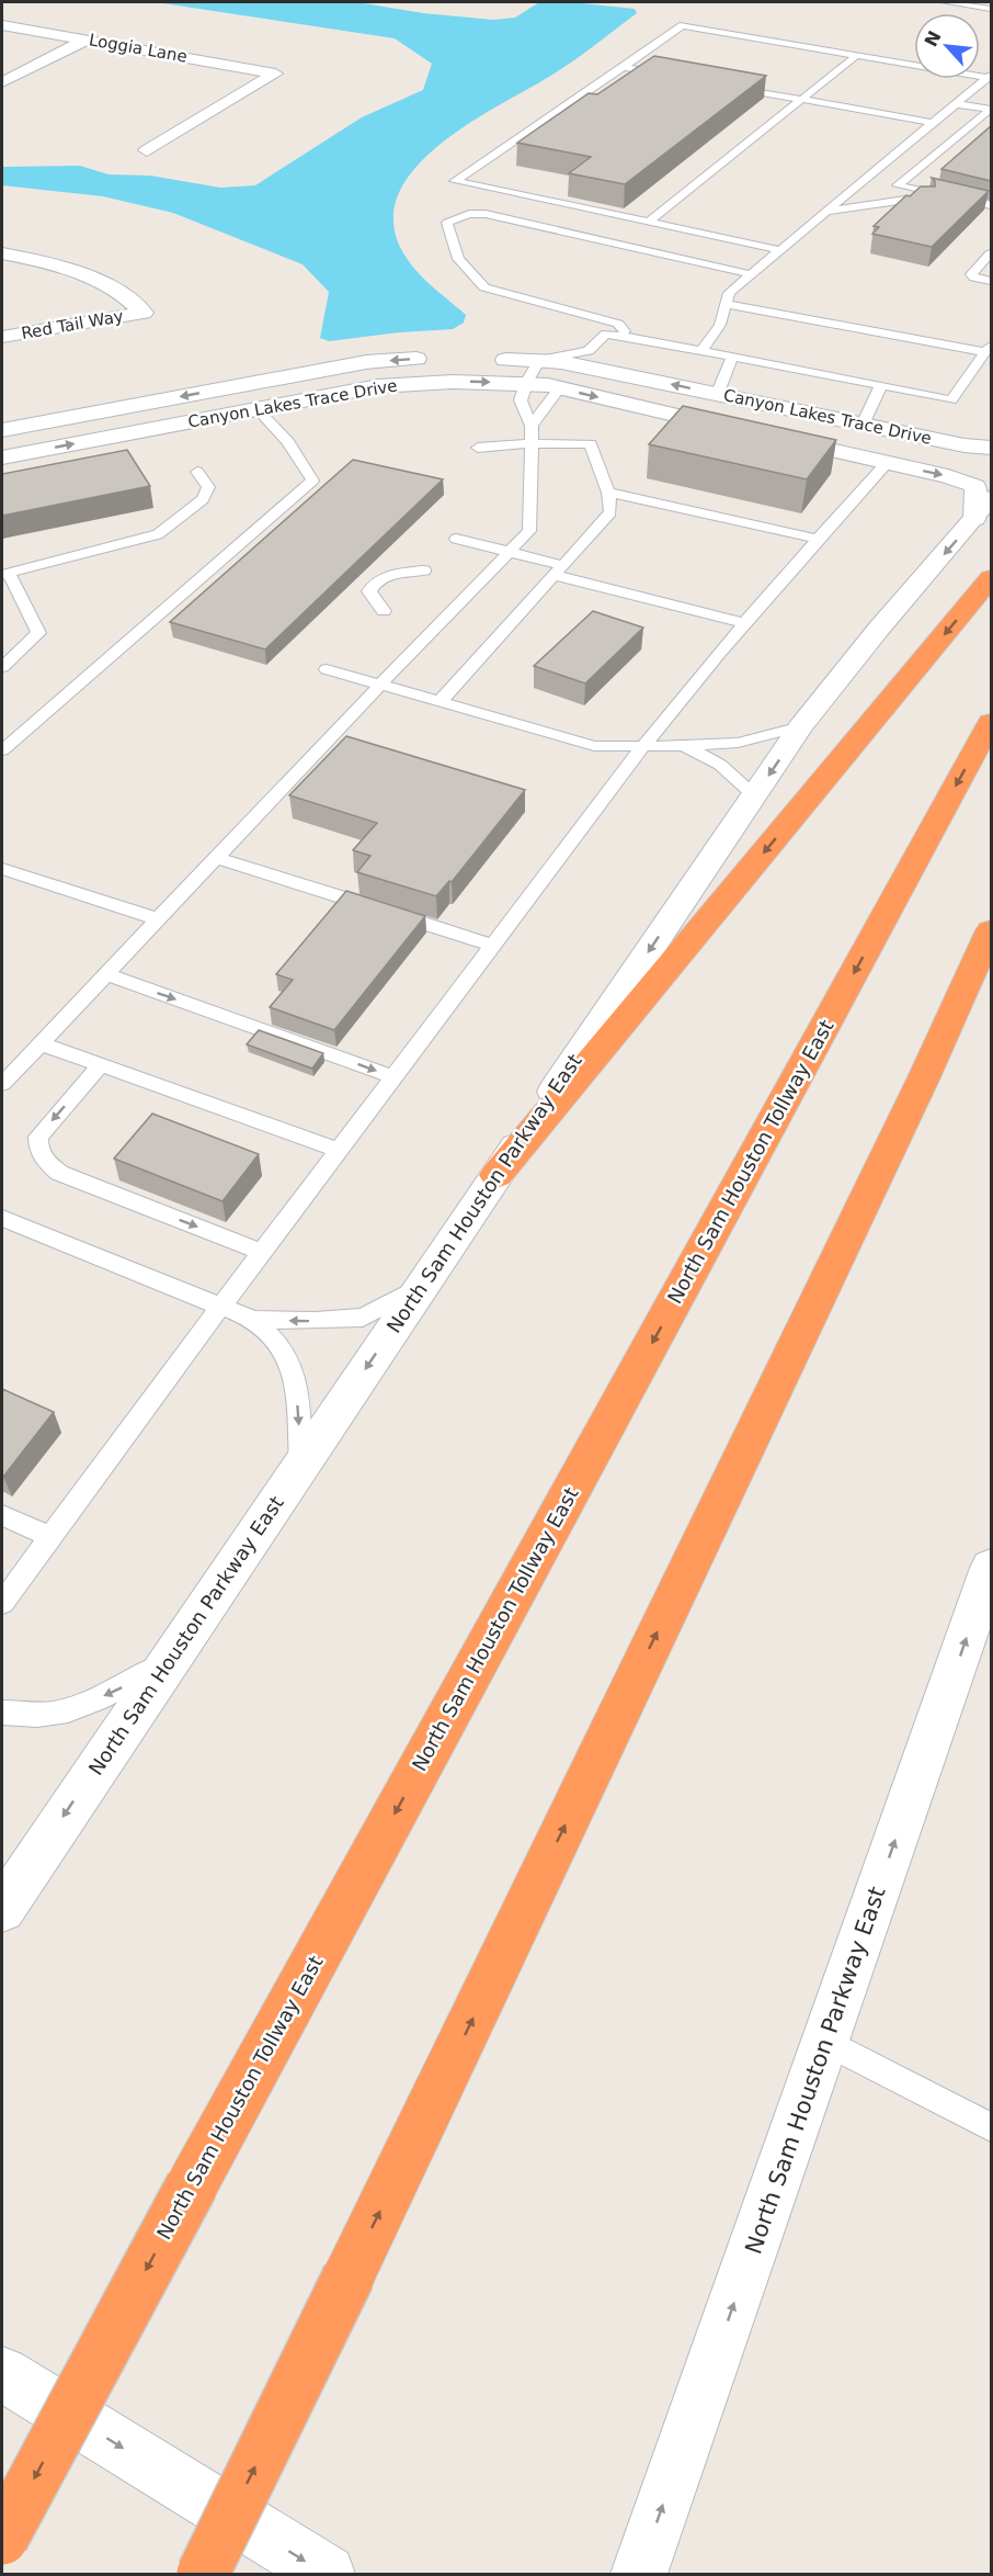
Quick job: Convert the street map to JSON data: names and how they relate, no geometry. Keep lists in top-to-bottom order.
{
  "streets": {
    "highway": ["North Sam Houston Tollway East"],
    "street": [
      "Loggia Lane",
      "Red Tail Way",
      "Canyon Lakes Trace Drive",
      "North Sam Houston Parkway East"
    ]
  },
  "crossings": [
    ["Canyon Lakes Trace Drive", "North Sam Houston Parkway East"]
  ],
  "north": "top left"
}
